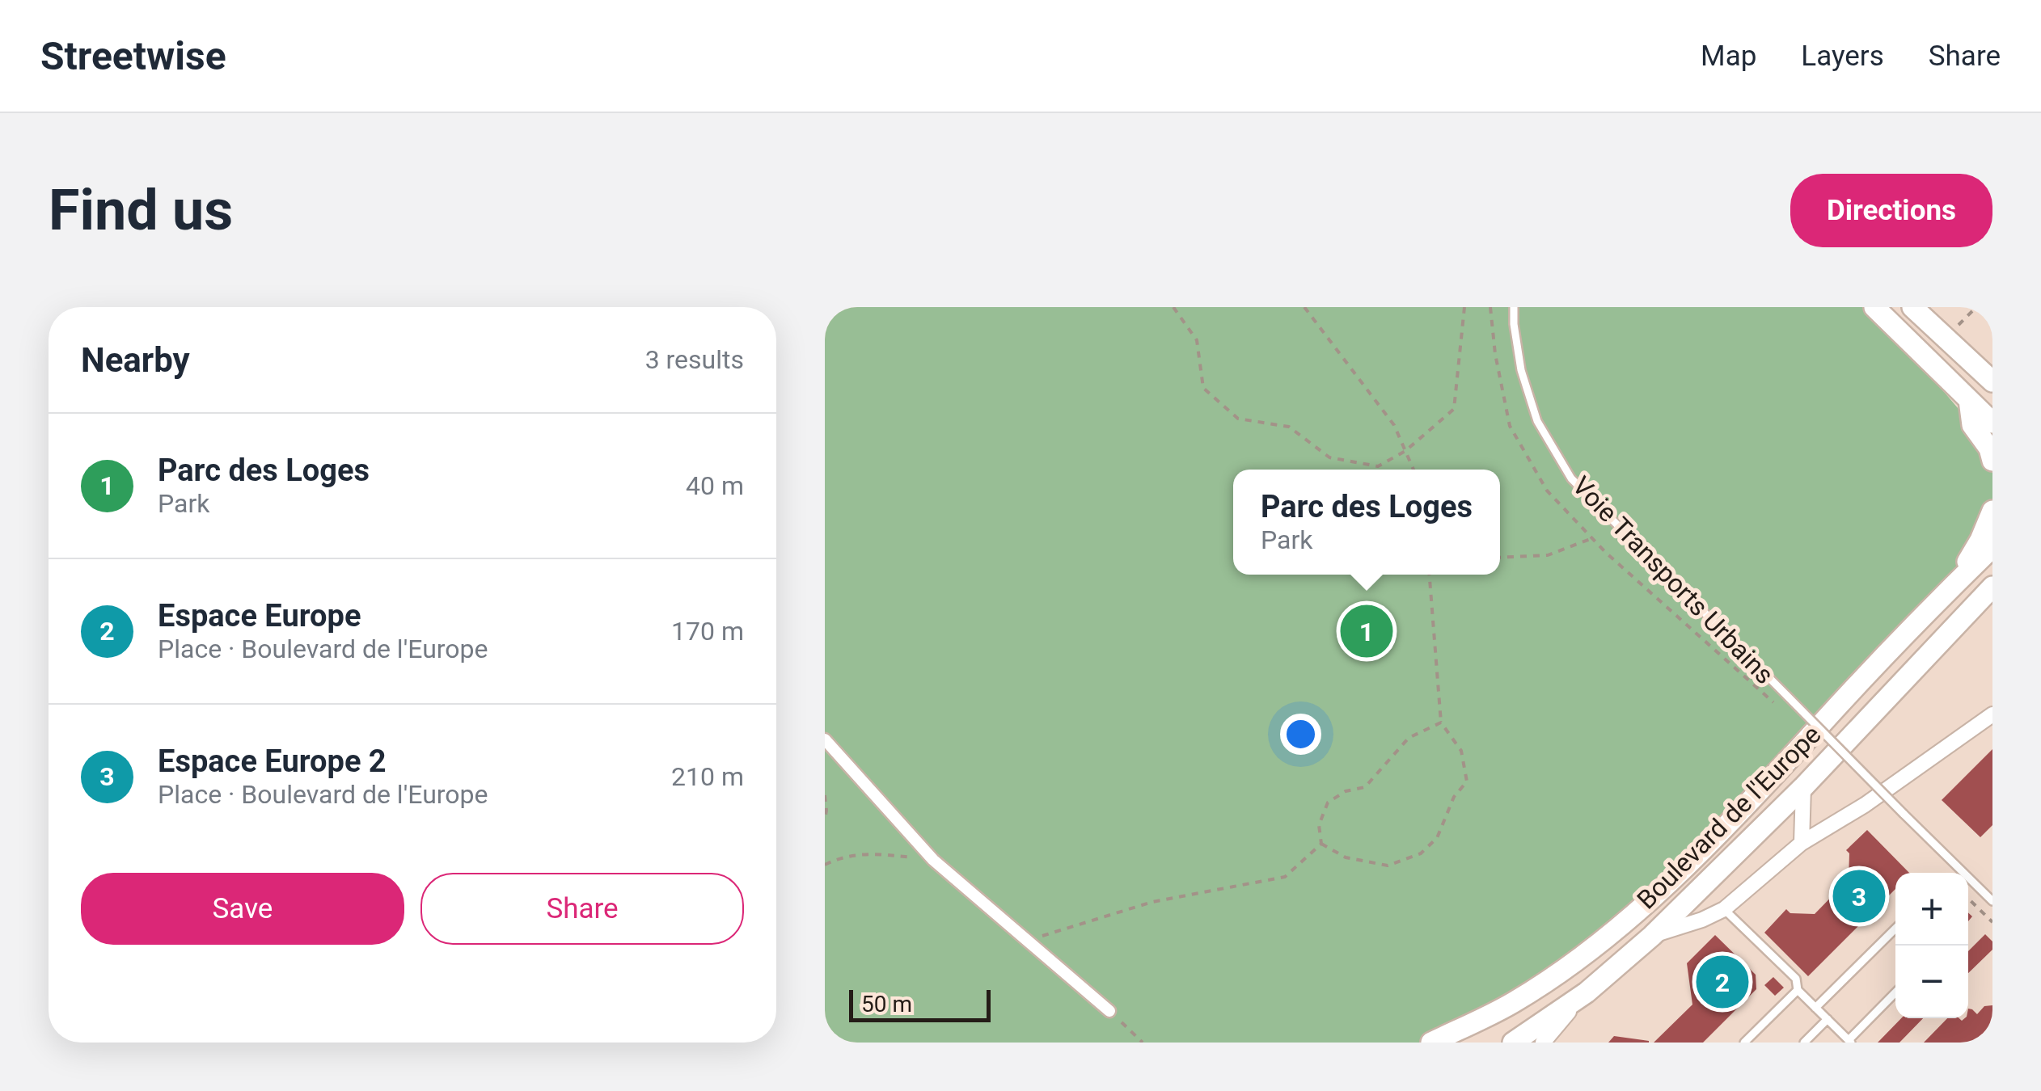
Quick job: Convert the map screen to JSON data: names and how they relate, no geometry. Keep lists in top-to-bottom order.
{
  "streets": {
    "main road": ["Boulevard de l'Europe"],
    "lane": ["Voie Transports Urbains"]
  },
  "scale_bar": "50 m",
  "page": {
    "header": "Streetwise",
    "nav": ["Map", "Layers", "Share"],
    "buttons": [
      "Directions",
      ["Save", "Share"]
    ],
    "title": "Find us",
    "heading": ["Nearby", "3 results"],
    "list": [
      {
        "mark": "1",
        "name": "Parc des Loges",
        "note": "Park",
        "value": "40 m"
      },
      {
        "mark": "2",
        "name": "Espace Europe",
        "note": "Place · Boulevard de l'Europe",
        "value": "170 m"
      },
      {
        "mark": "3",
        "name": "Espace Europe 2",
        "note": "Place · Boulevard de l'Europe",
        "value": "210 m"
      }
    ],
    "popup": ["Parc des Loges", "Park"],
    "pins": ["1", "3", "2"],
    "map_buttons": ["+", "−"],
    "scale": "50 m"
  }
}
